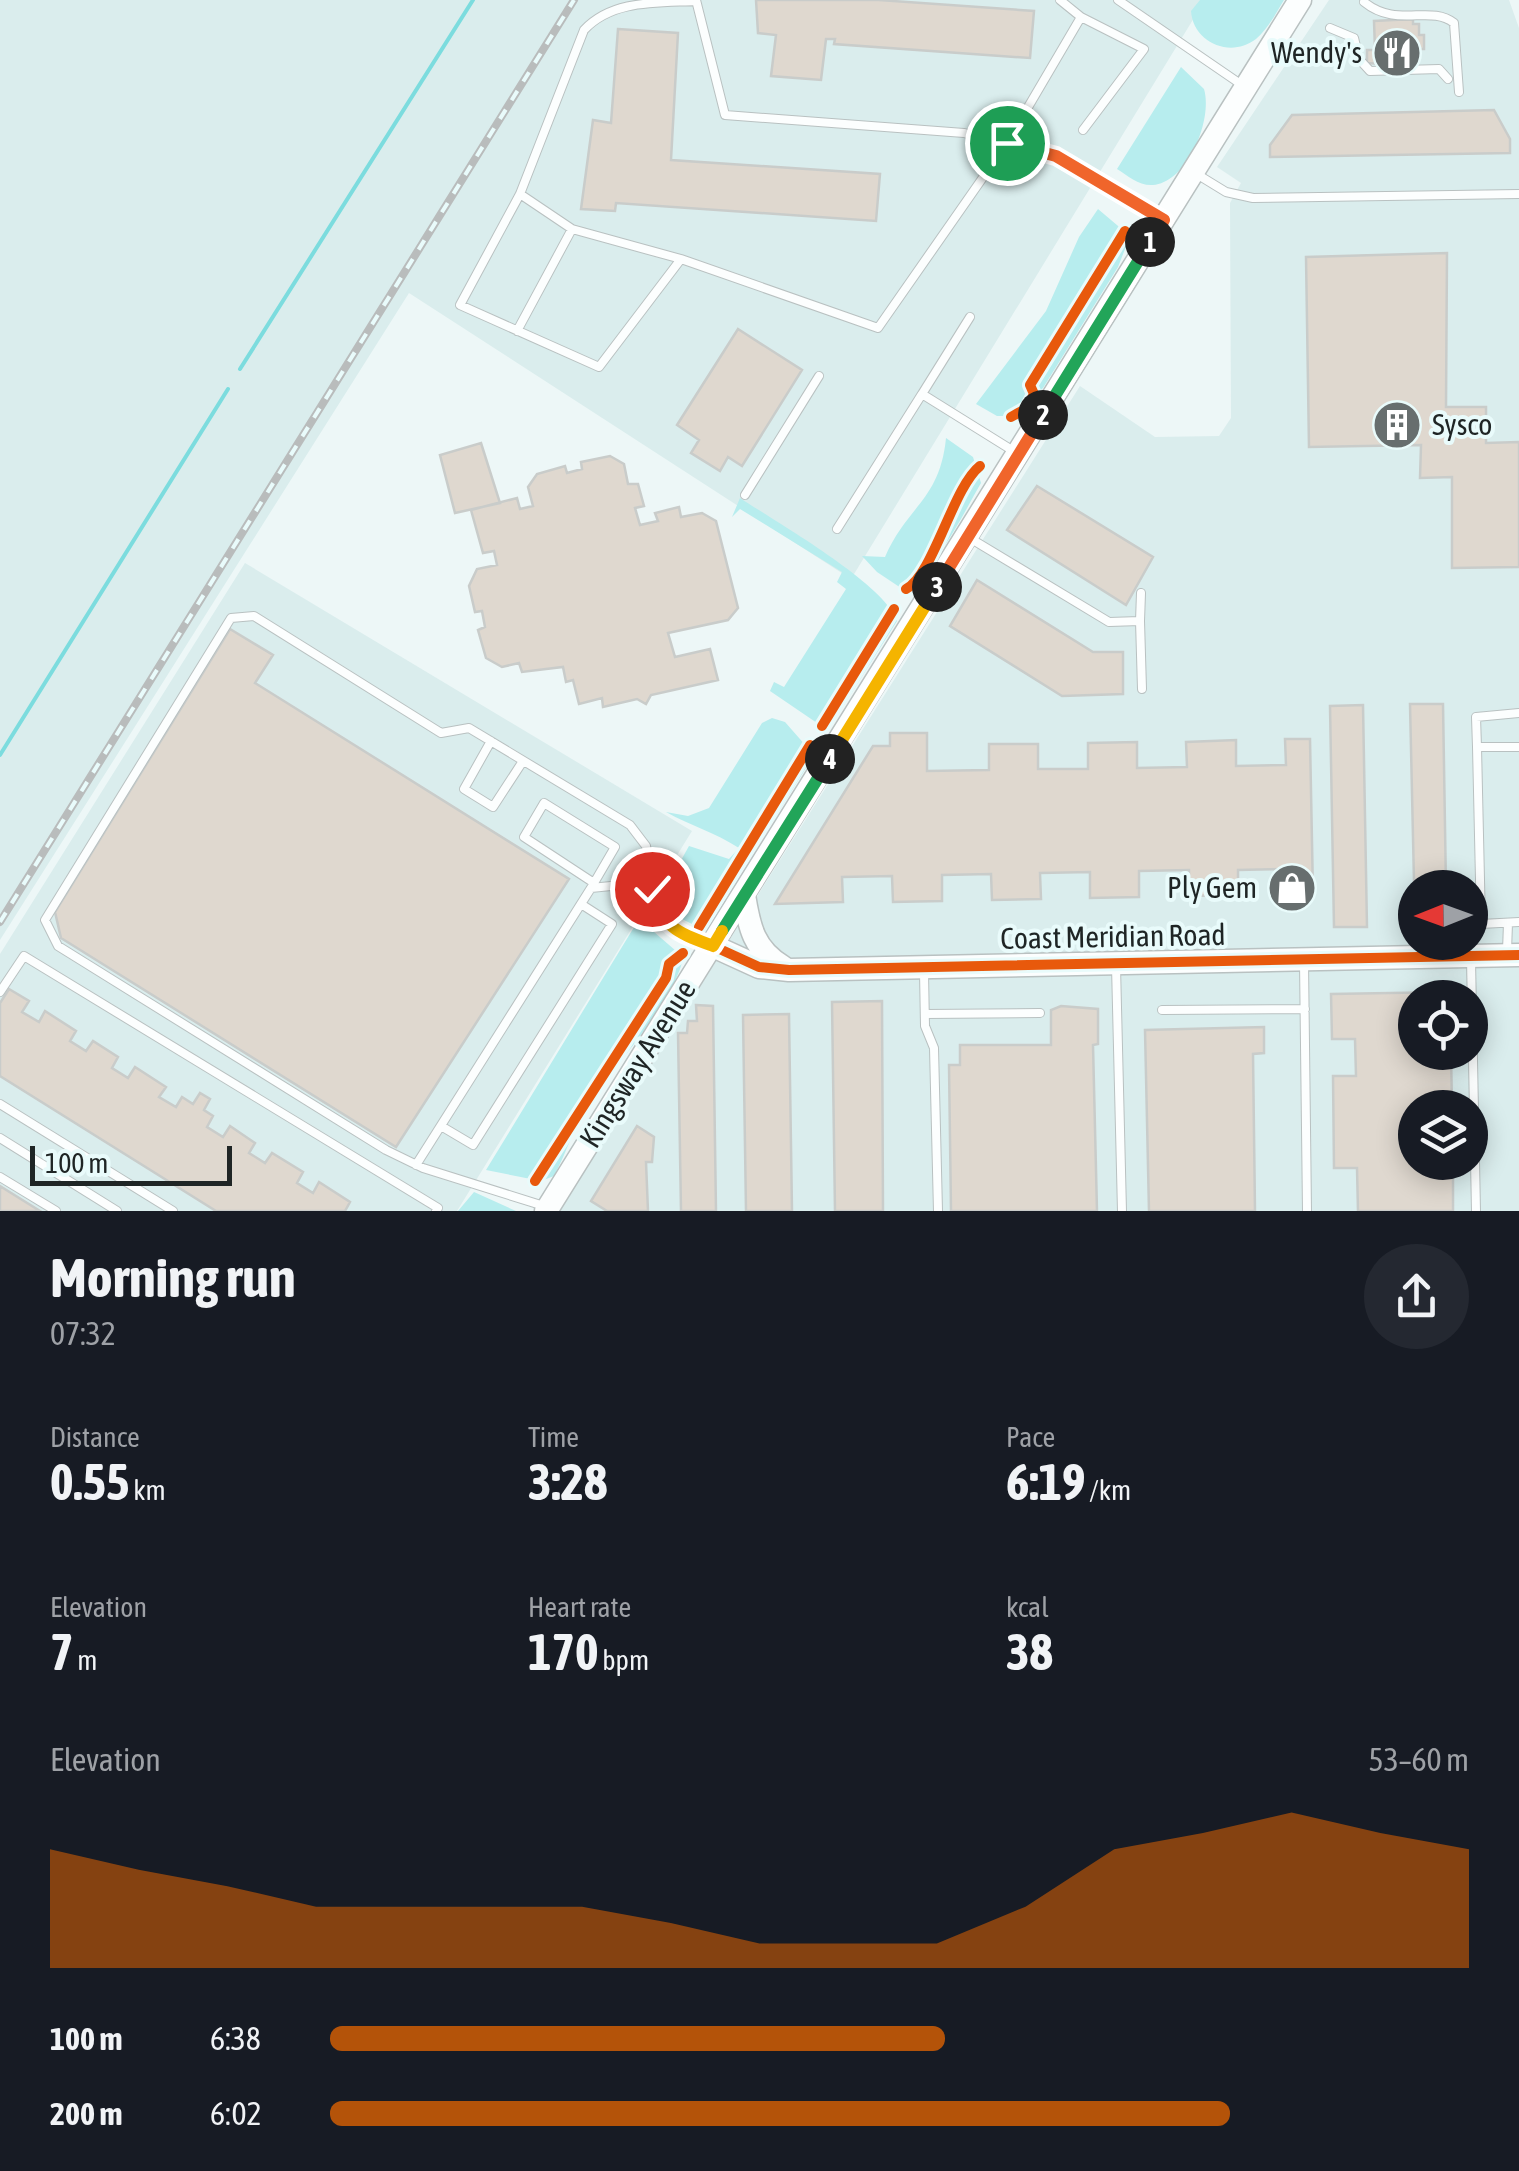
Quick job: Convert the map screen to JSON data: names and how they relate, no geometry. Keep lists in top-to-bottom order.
{
  "streets": {
    "main road": ["Coast Meridian Road", "Kingsway Avenue"]
  },
  "crossings": [
    ["Coast Meridian Road", "Kingsway Avenue"]
  ],
  "places": {
    "restaurant": ["Wendy's"],
    "building": ["Sysco"],
    "shop": ["Ply Gem"]
  },
  "scale_bar": "100 m",
  "north": "left",
  "page": {
    "pins": [
      "1",
      "2",
      "3",
      "4"
    ],
    "scale": "100 m",
    "heading": ["Morning run", "07:32"],
    "stats": [
      ["Distance", "0.55 km"],
      ["Time", "3:28"],
      ["Pace", "6:19 /km"],
      ["Elevation", "7 m"],
      ["Heart rate", "170 bpm"],
      ["kcal", "38"]
    ],
    "chart": ["Elevation", "53–60 m"],
    "list": [
      {
        "name": "100 m",
        "note": "6:38"
      },
      {
        "name": "200 m",
        "note": "6:02"
      }
    ]
  }
}
